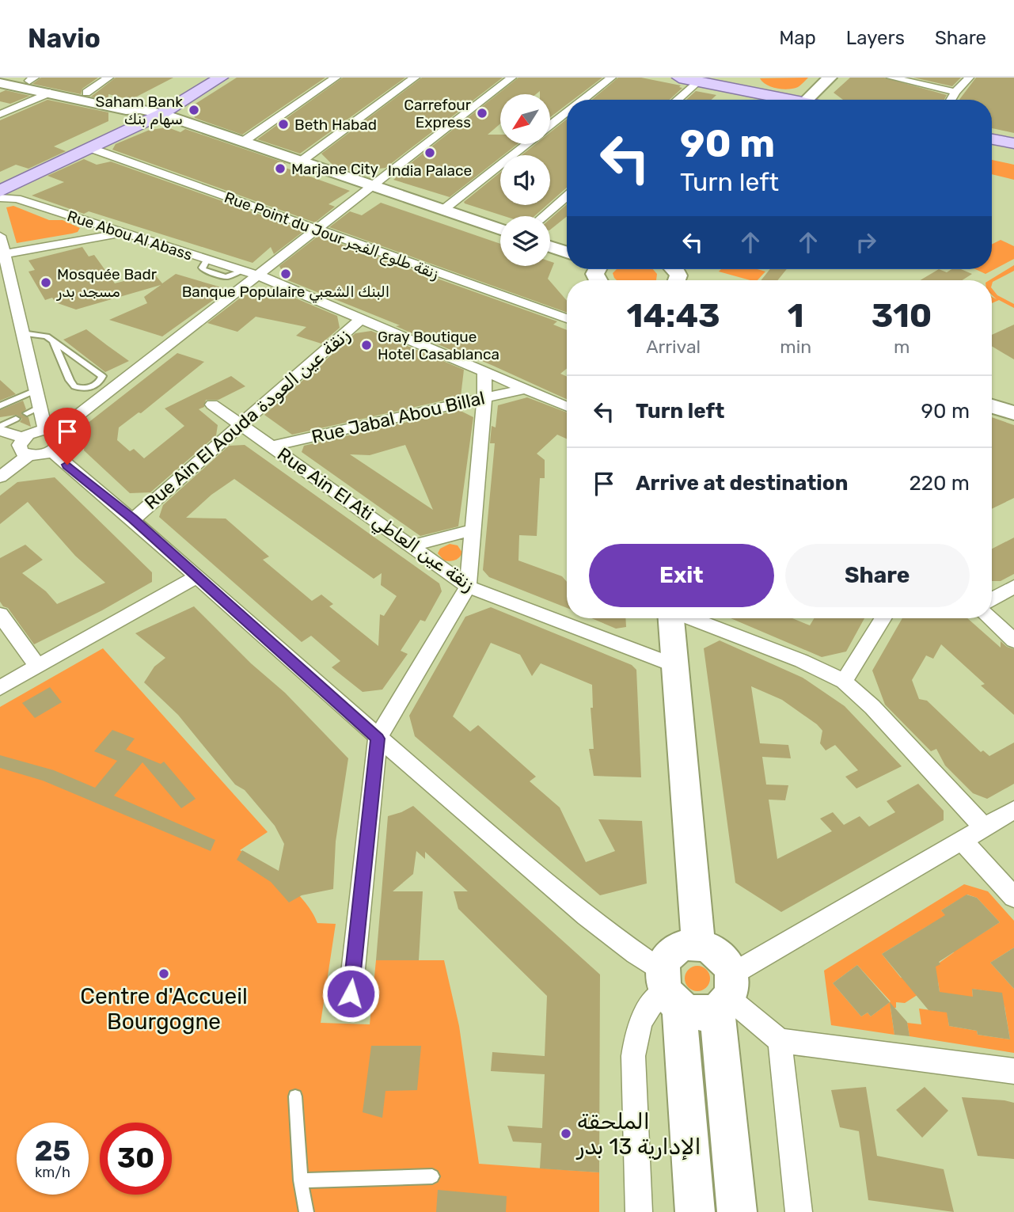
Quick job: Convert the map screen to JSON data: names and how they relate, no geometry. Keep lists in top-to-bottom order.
{
  "streets": {
    "street": [
      "Rue Abou Al Abass",
      "Rue Point du Jour زنقة طلوع الفجر",
      "Rue Jabal Abou Billal",
      "Rue Ain El Aouda زنقة عين العودة",
      "Rue Ain El Ati زنقة عين العاطي"
    ]
  },
  "crossings": [
    ["Rue Jabal Abou Billal", "Rue Ain El Ati زنقة عين العاطي"],
    ["Rue Ain El Aouda زنقة عين العودة", "Rue Ain El Ati زنقة عين العاطي"]
  ],
  "places": [
    "Saham Bank سهام بنك",
    "Carrefour Express",
    "Beth Habad",
    "India Palace",
    "Marjane City",
    "Banque Populaire البنك الشعبي",
    "Mosquée Badr مسجد بدر",
    "Gray Boutique Hotel Casablanca",
    "Centre d'Accueil Bourgogne",
    "الملحقة الإدارية 13 بدر"
  ],
  "north": "bottom left",
  "page": {
    "header": "Navio",
    "nav": ["Map", "Layers", "Share"],
    "turn": ["90 m", "Turn left"],
    "eta": [
      "14:43",
      "Arrival",
      "1",
      "min",
      "310",
      "m"
    ],
    "list": [
      {
        "name": "Turn left",
        "value": "90 m"
      },
      {
        "name": "Arrive at destination",
        "value": "220 m"
      }
    ],
    "buttons": ["Exit", "Share"],
    "speed": "25 km/h",
    "limit": "30"
  }
}
